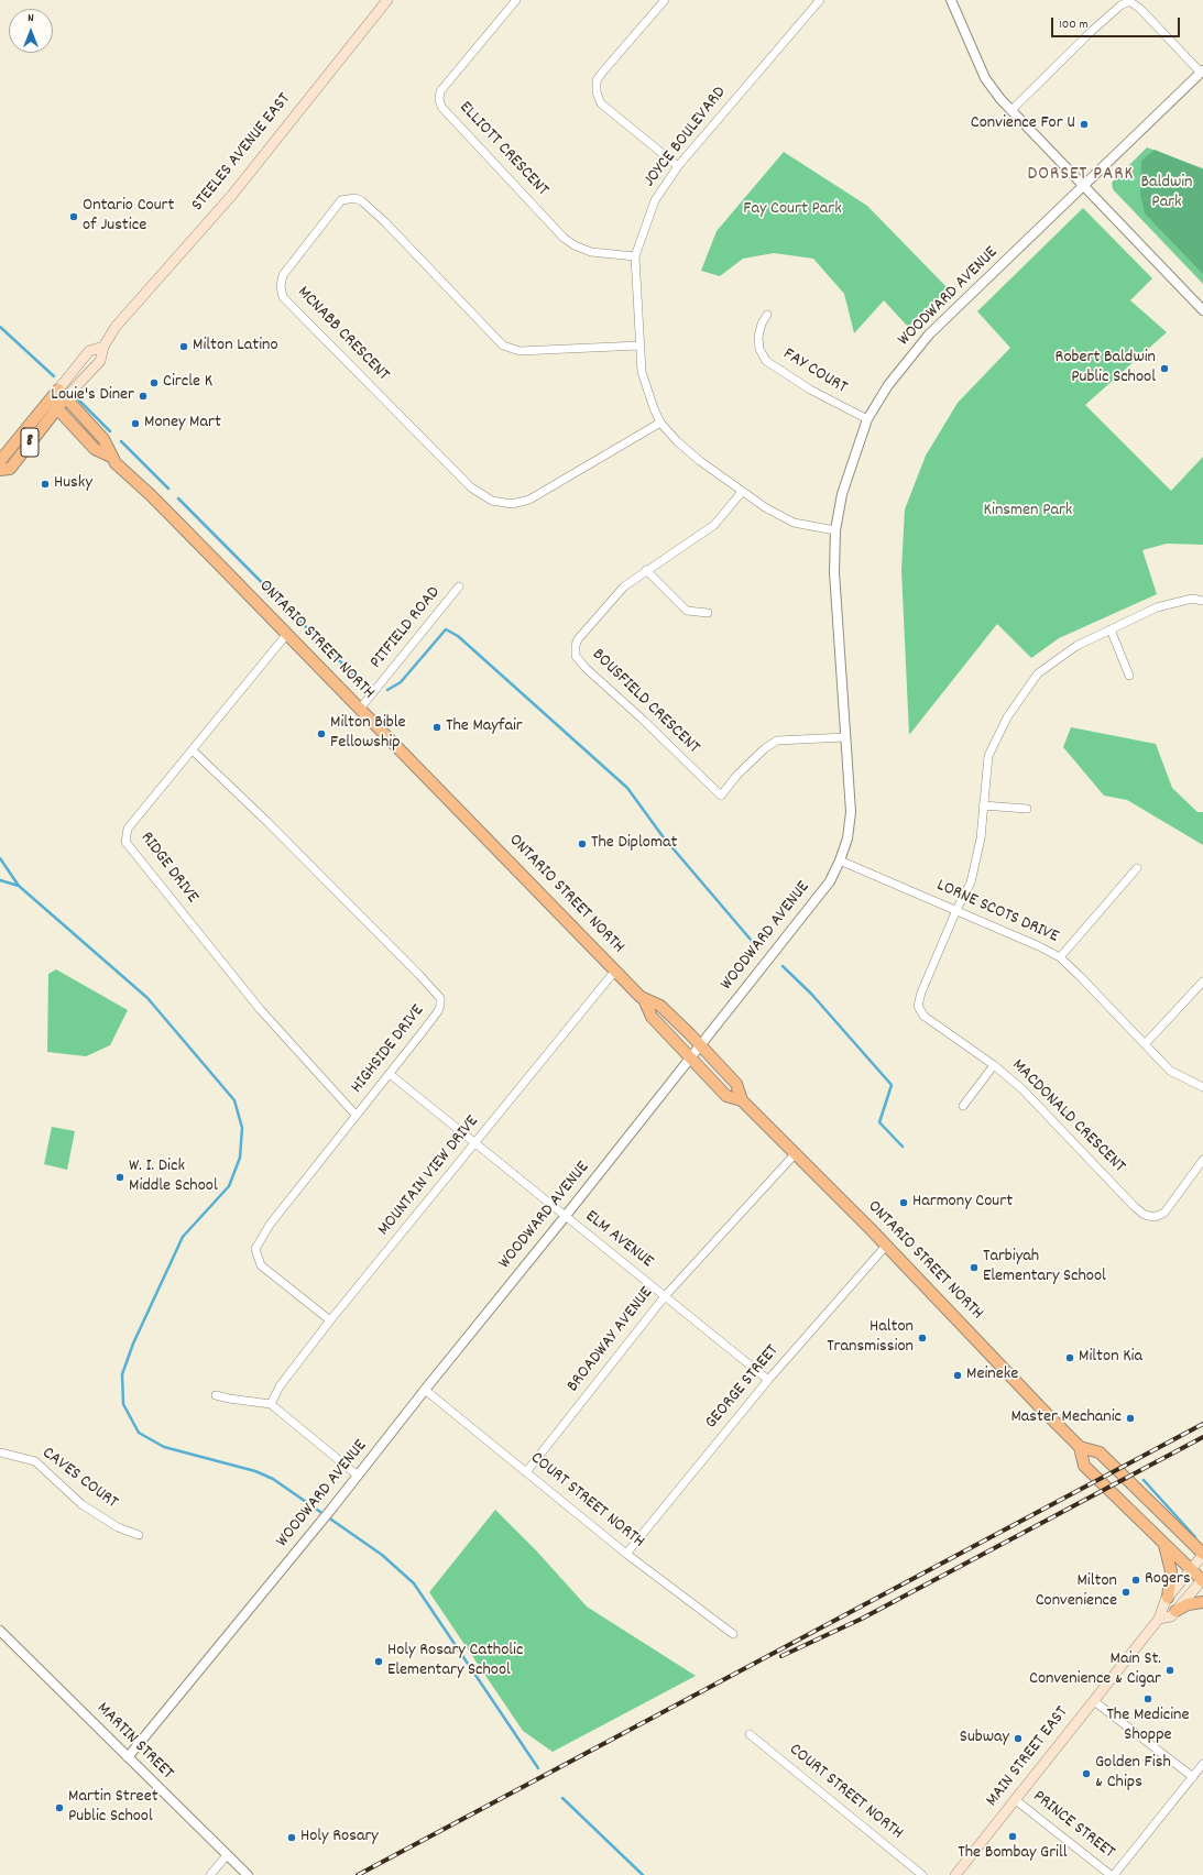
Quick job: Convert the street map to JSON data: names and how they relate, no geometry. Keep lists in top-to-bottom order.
{
  "streets": {
    "main road": [
      "STEELES AVENUE EAST",
      "8",
      "ONTARIO STREET NORTH",
      "MAIN STREET EAST"
    ],
    "street": [
      "JOYCE BOULEVARD",
      "ELLIOTT CRESCENT",
      "WOODWARD AVENUE",
      "MCNABB CRESCENT",
      "FAY COURT",
      "PITFIELD ROAD",
      "BOUSFIELD CRESCENT",
      "RIDGE DRIVE",
      "LORNE SCOTS DRIVE",
      "HIGHSIDE DRIVE",
      "MACDONALD CRESCENT",
      "MOUNTAIN VIEW DRIVE",
      "ELM AVENUE",
      "BROADWAY AVENUE",
      "GEORGE STREET",
      "CAVES COURT",
      "COURT STREET NORTH",
      "MARTIN STREET",
      "PRINCE STREET"
    ]
  },
  "crossings": [
    ["JOYCE BOULEVARD", "ELLIOTT CRESCENT"],
    ["JOYCE BOULEVARD", "WOODWARD AVENUE"],
    ["JOYCE BOULEVARD", "MCNABB CRESCENT"],
    ["JOYCE BOULEVARD", "BOUSFIELD CRESCENT"],
    ["STEELES AVENUE EAST", "ONTARIO STREET NORTH"],
    ["WOODWARD AVENUE", "FAY COURT"],
    ["WOODWARD AVENUE", "ONTARIO STREET NORTH"],
    ["WOODWARD AVENUE", "BOUSFIELD CRESCENT"],
    ["WOODWARD AVENUE", "LORNE SCOTS DRIVE"],
    ["WOODWARD AVENUE", "ELM AVENUE"],
    ["WOODWARD AVENUE", "COURT STREET NORTH"],
    ["WOODWARD AVENUE", "MARTIN STREET"],
    ["PITFIELD ROAD", "ONTARIO STREET NORTH"],
    ["ONTARIO STREET NORTH", "RIDGE DRIVE"],
    ["ONTARIO STREET NORTH", "MOUNTAIN VIEW DRIVE"],
    ["ONTARIO STREET NORTH", "BROADWAY AVENUE"],
    ["ONTARIO STREET NORTH", "GEORGE STREET"],
    ["ONTARIO STREET NORTH", "MAIN STREET EAST"],
    ["RIDGE DRIVE", "HIGHSIDE DRIVE"],
    ["LORNE SCOTS DRIVE", "MACDONALD CRESCENT"],
    ["HIGHSIDE DRIVE", "MOUNTAIN VIEW DRIVE"],
    ["HIGHSIDE DRIVE", "ELM AVENUE"],
    ["MOUNTAIN VIEW DRIVE", "ELM AVENUE"],
    ["ELM AVENUE", "BROADWAY AVENUE"],
    ["ELM AVENUE", "GEORGE STREET"],
    ["BROADWAY AVENUE", "COURT STREET NORTH"],
    ["GEORGE STREET", "COURT STREET NORTH"],
    ["MAIN STREET EAST", "PRINCE STREET"]
  ],
  "districts": ["DORSET PARK"],
  "parks": ["Baldwin Park", "Fay Court Park", "Kinsmen Park"],
  "places": [
    "Convience For U",
    "Ontario Court of Justice",
    "Milton Latino",
    "Robert Baldwin Public School",
    "Circle K",
    "Louie's Diner",
    "Money Mart",
    "Husky",
    "The Mayfair",
    "Milton Bible Fellowship",
    "The Diplomat",
    "W. I. Dick Middle School",
    "Harmony Court",
    "Tarbiyah Elementary School",
    "Halton Transmission",
    "Milton Kia",
    "Meineke",
    "Master Mechanic",
    "Rogers",
    "Milton Convenience",
    "Holy Rosary Catholic Elementary School",
    "Main St. Convenience & Cigar",
    "The Medicine Shoppe",
    "Subway",
    "Golden Fish & Chips",
    "Martin Street Public School",
    "The Bombay Grill",
    "Holy Rosary"
  ],
  "scale_bar": "100 m",
  "north": "top"
}
